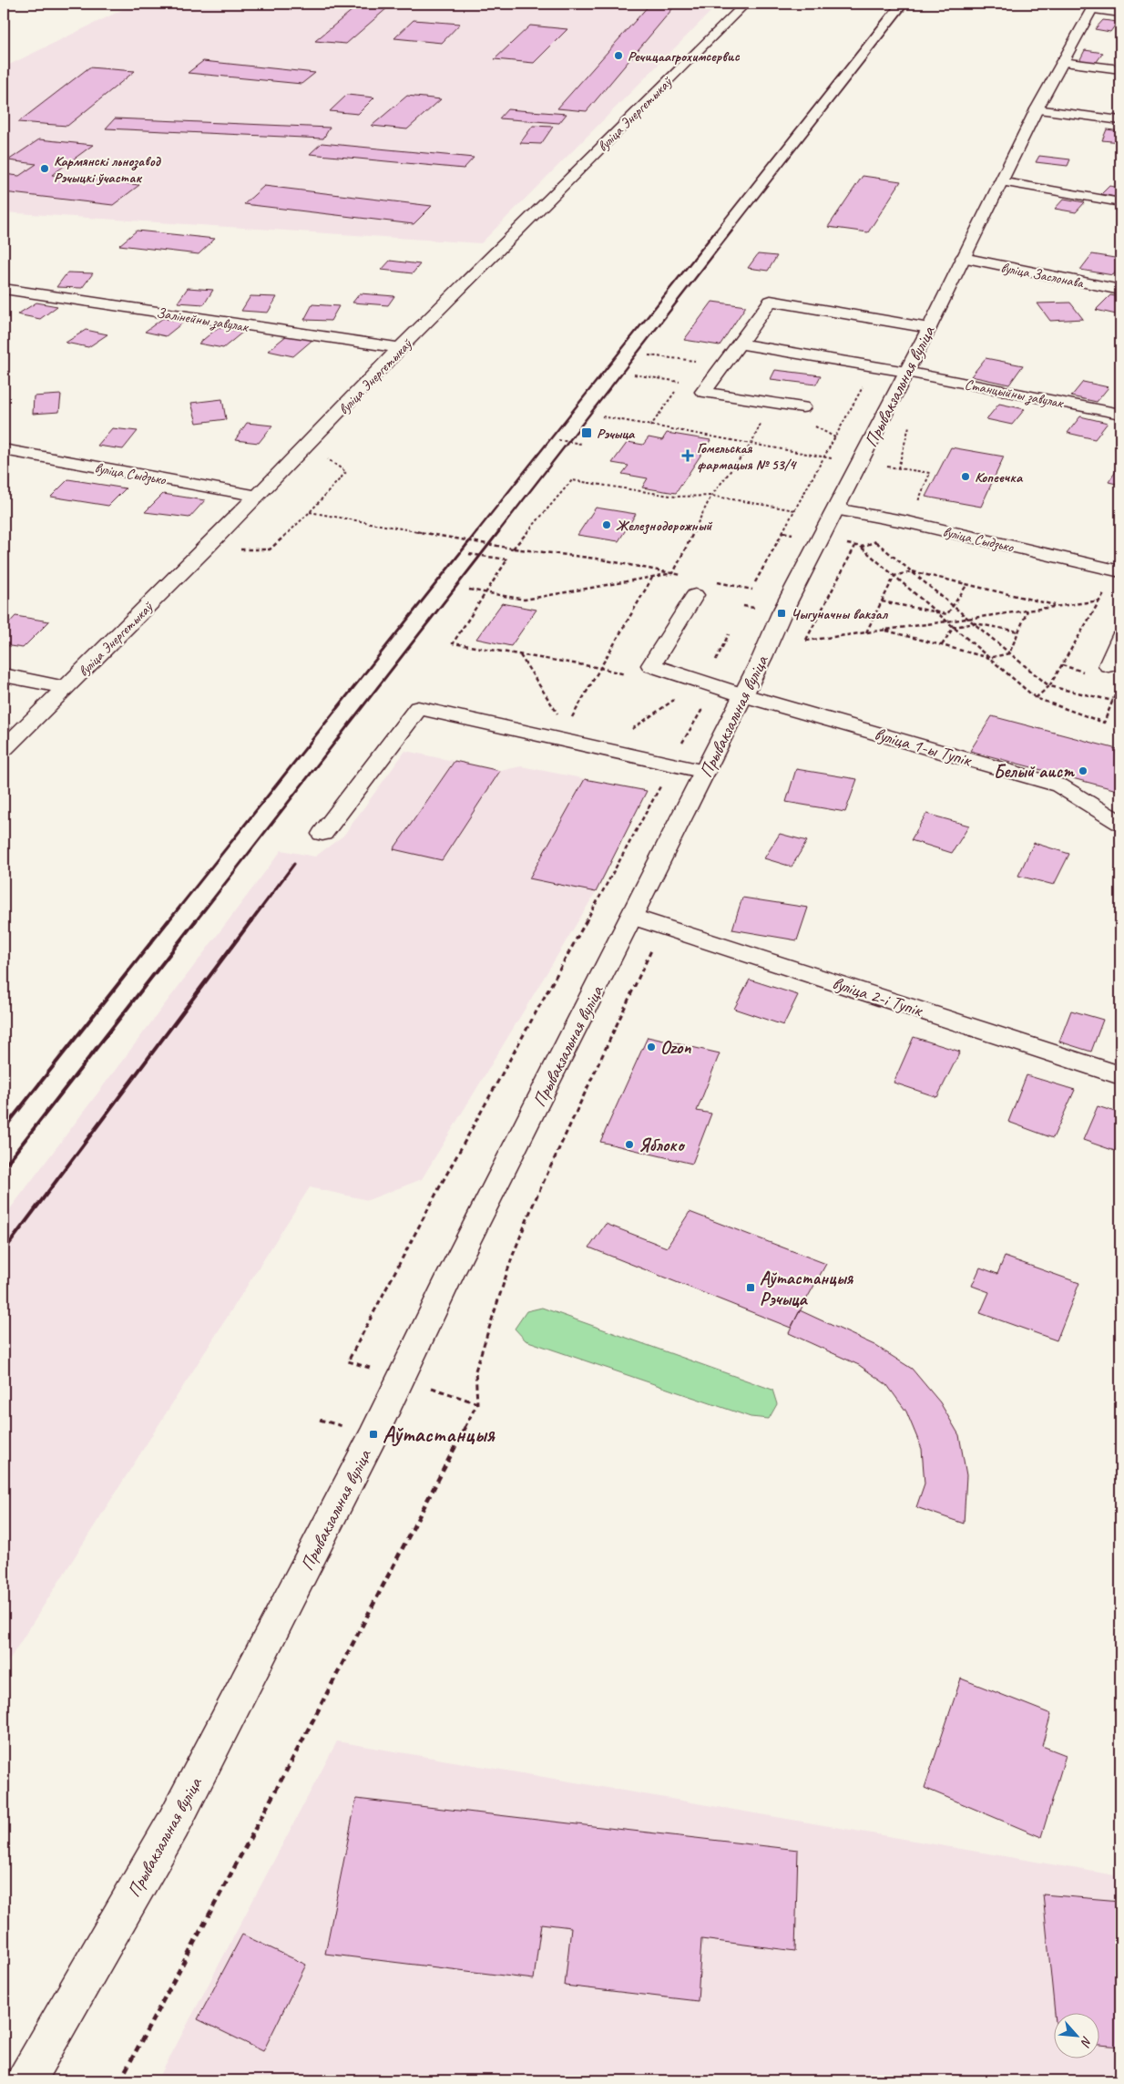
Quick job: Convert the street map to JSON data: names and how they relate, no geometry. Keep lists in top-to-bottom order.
{
  "streets": {
    "street": [
      "вуліца Энергетыкаў",
      "вуліца Заслонава",
      "Залінейны завулак",
      "Прывакзальная вуліца",
      "Станцыйны завулак",
      "вуліца Сыдзько",
      "вуліца 1-ы Тупік",
      "вуліца 2-і Тупік"
    ]
  },
  "crossings": [
    ["вуліца Энергетыкаў", "Залінейны завулак"],
    ["вуліца Энергетыкаў", "вуліца Сыдзько"],
    ["вуліца Заслонава", "Прывакзальная вуліца"],
    ["Прывакзальная вуліца", "Станцыйны завулак"],
    ["Прывакзальная вуліца", "вуліца Сыдзько"],
    ["Прывакзальная вуліца", "вуліца 1-ы Тупік"],
    ["Прывакзальная вуліца", "вуліца 2-і Тупік"]
  ],
  "places": {
    "other": [
      "Речицаагрохимсервис",
      "Кармянскі льнозавод Рэчыцкі ўчастак",
      "Копеечка",
      "Железнодорожный",
      "Белый аист",
      "Ozon",
      "Яблоко"
    ],
    "transit": [
      "Рэчыца",
      "Чыгуначны вакзал",
      "Аўтастанцыя Рэчыца",
      "Аўтастанцыя"
    ],
    "health": ["Гомельская фармацыя № 53/4"]
  },
  "north": "bottom right"
}
